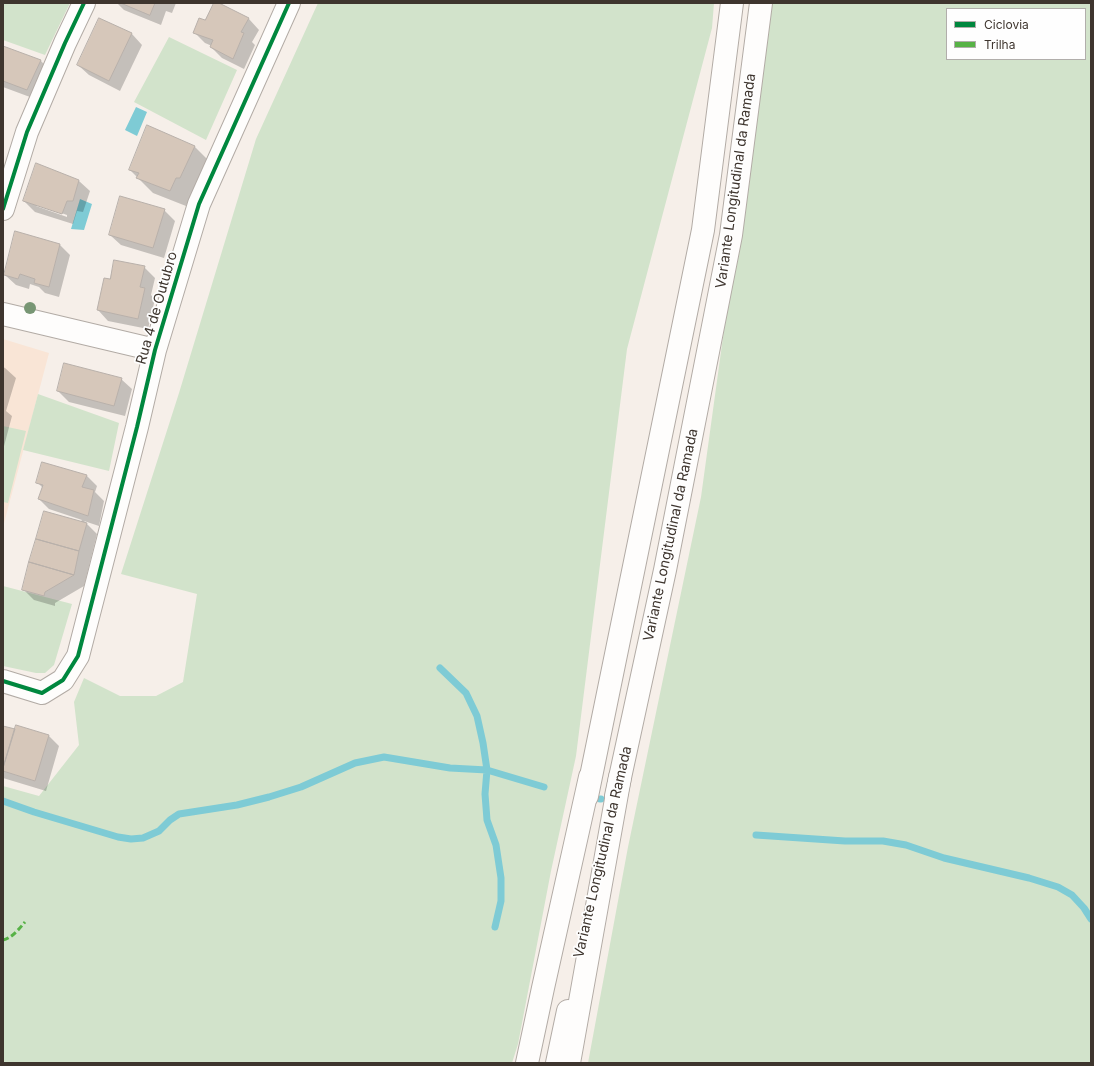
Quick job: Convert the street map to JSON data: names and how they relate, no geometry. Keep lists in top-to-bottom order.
{
  "streets": {
    "main road": ["Variante Longitudinal da Ramada", "Rua 4 de Outubro"]
  },
  "legend": ["Ciclovia", "Trilha"]
}
